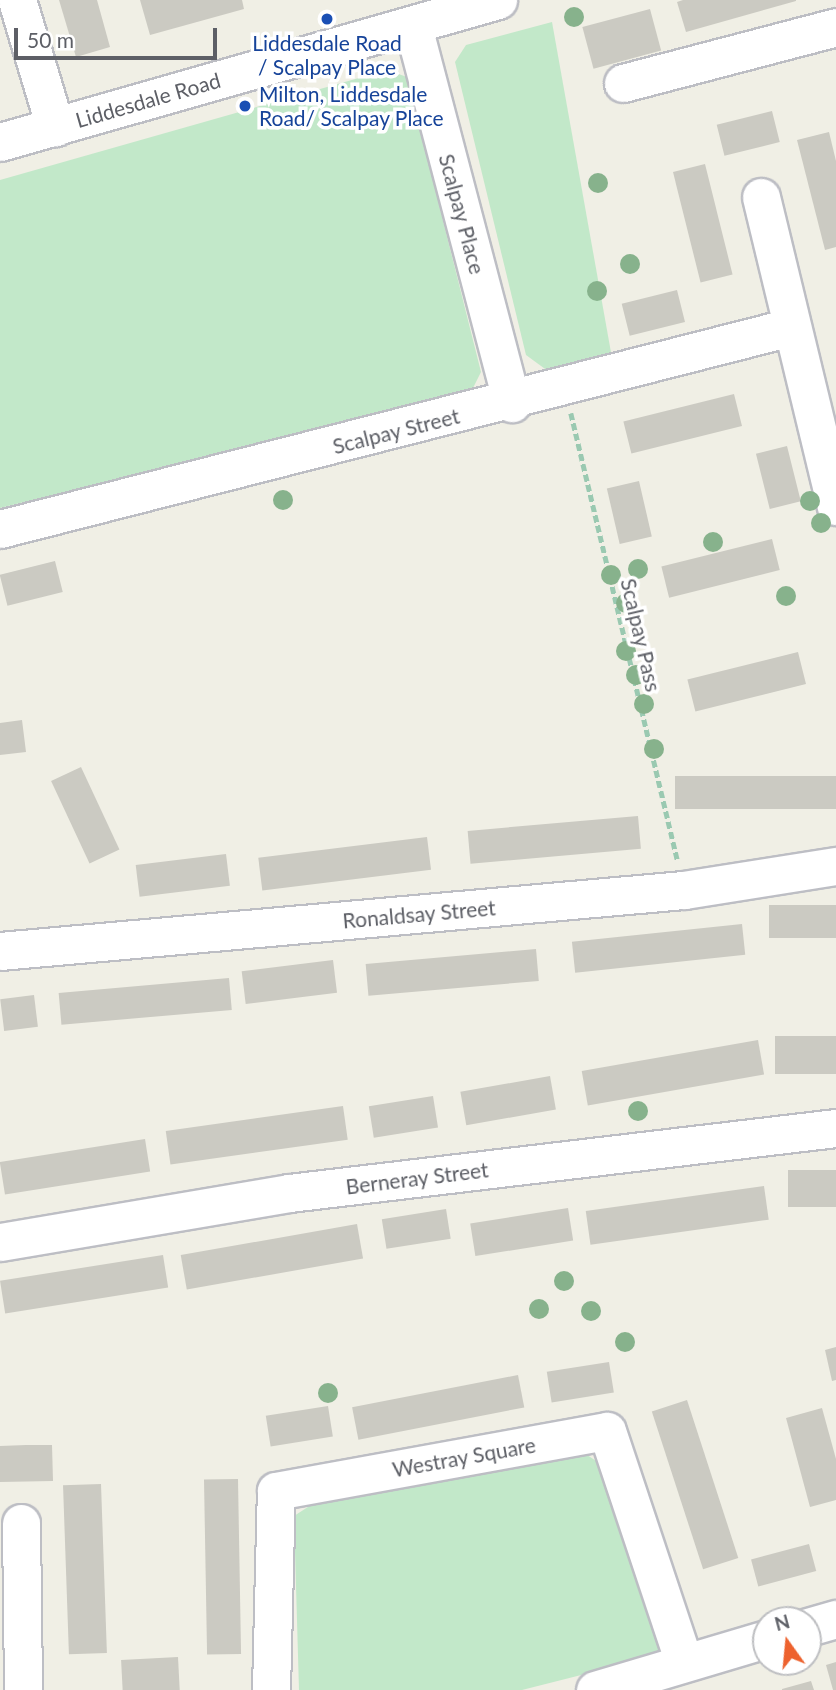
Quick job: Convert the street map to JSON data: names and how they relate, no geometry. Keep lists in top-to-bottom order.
{
  "streets": {
    "street": [
      "Liddesdale Road",
      "Scalpay Place",
      "Scalpay Street",
      "Ronaldsay Street",
      "Berneray Street",
      "Westray Square"
    ],
    "path": ["Scalpay Pass"]
  },
  "crossings": [
    ["Liddesdale Road", "Scalpay Place"],
    ["Scalpay Place", "Scalpay Street"],
    ["Scalpay Street", "Scalpay Pass"],
    ["Scalpay Pass", "Ronaldsay Street"]
  ],
  "places": ["Liddesdale Road / Scalpay Place", "Milton, Liddesdale Road/ Scalpay Place"],
  "scale_bar": "50 m",
  "north": "top"
}
